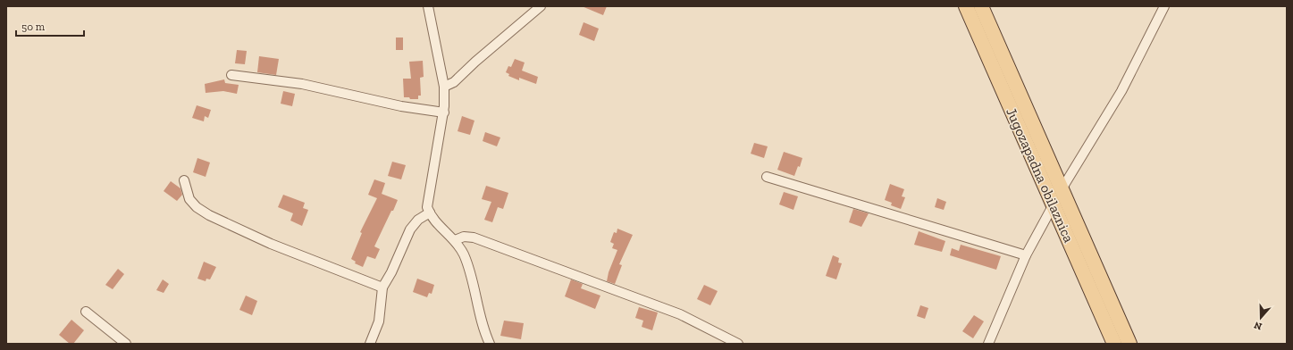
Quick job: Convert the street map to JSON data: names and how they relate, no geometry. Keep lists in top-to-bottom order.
{
  "streets": {
    "main road": ["Jugozapadna obilaznica"]
  },
  "scale_bar": "50 m",
  "north": "bottom"
}
